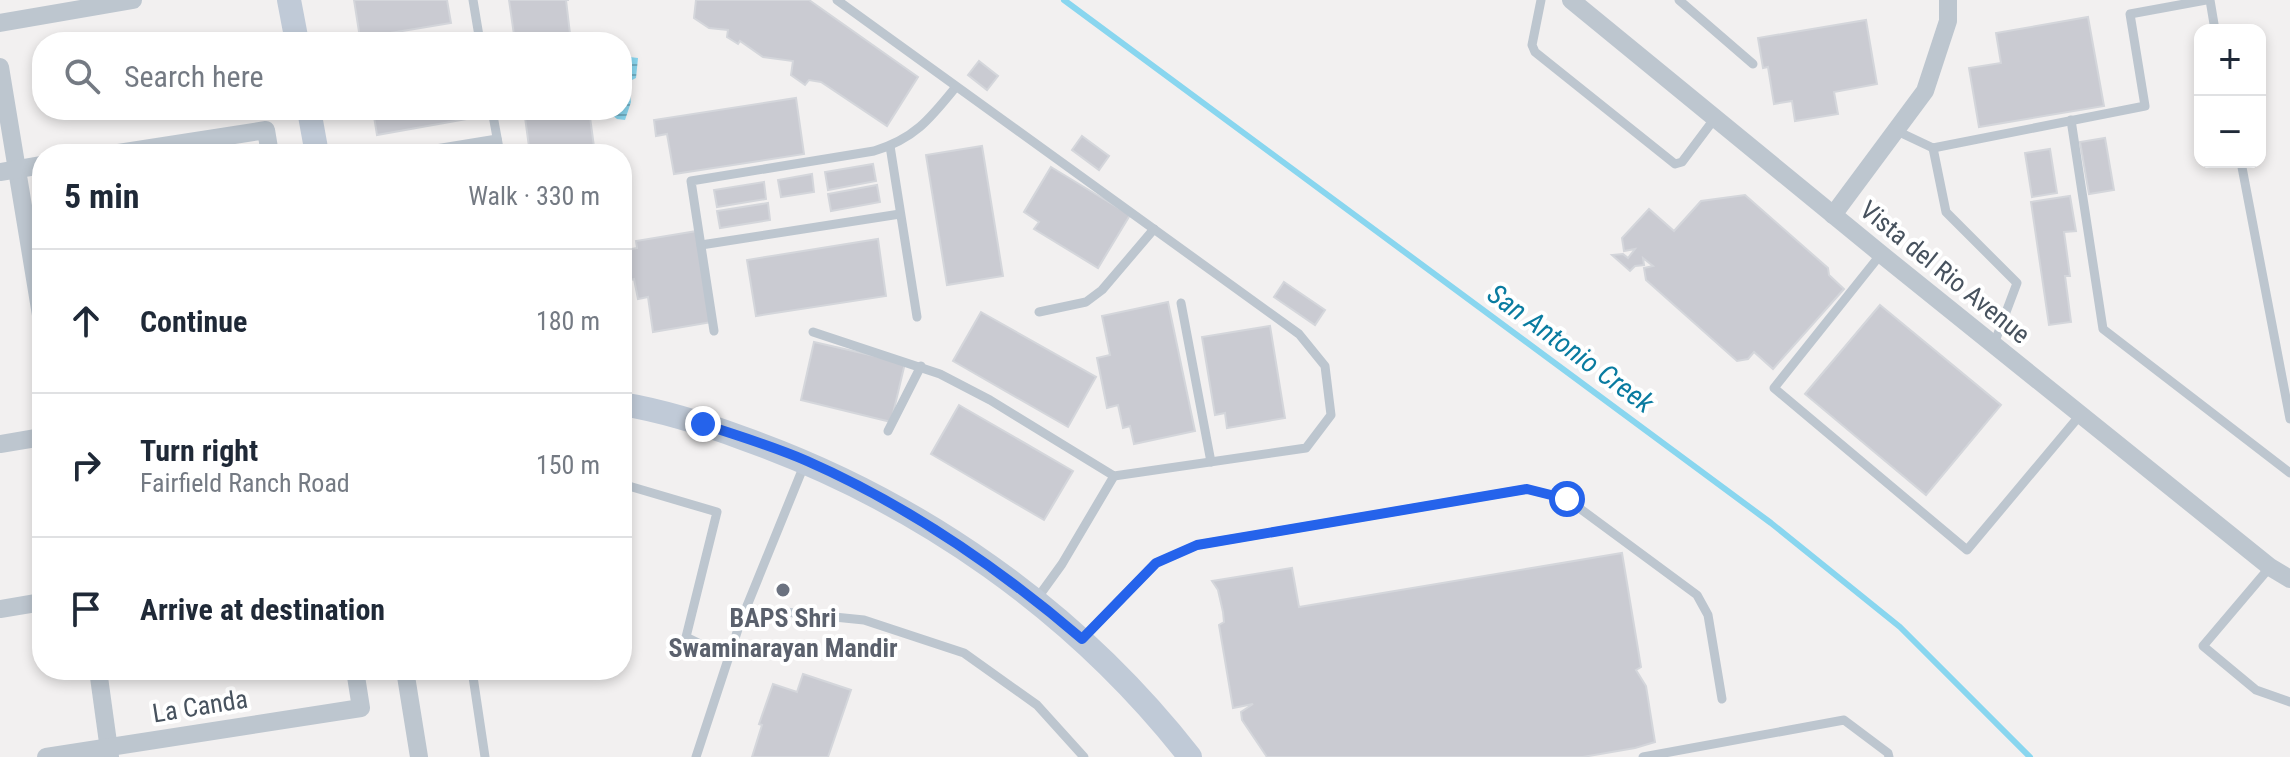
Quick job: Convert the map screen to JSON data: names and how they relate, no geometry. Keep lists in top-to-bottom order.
{
  "streets": {
    "street": ["Vista del Rio Avenue", "La Canda"]
  },
  "water": ["San Antonio Creek"],
  "places": ["BAPS Shri Swaminarayan Mandir"],
  "page": {
    "map_buttons": ["+", "−"],
    "search": "Search here",
    "heading": ["5 min", "Walk · 330 m"],
    "list": [
      ["Continue", "180 m"],
      ["Turn right", "Fairfield Ranch Road", "150 m"],
      "Arrive at destination"
    ]
  }
}
